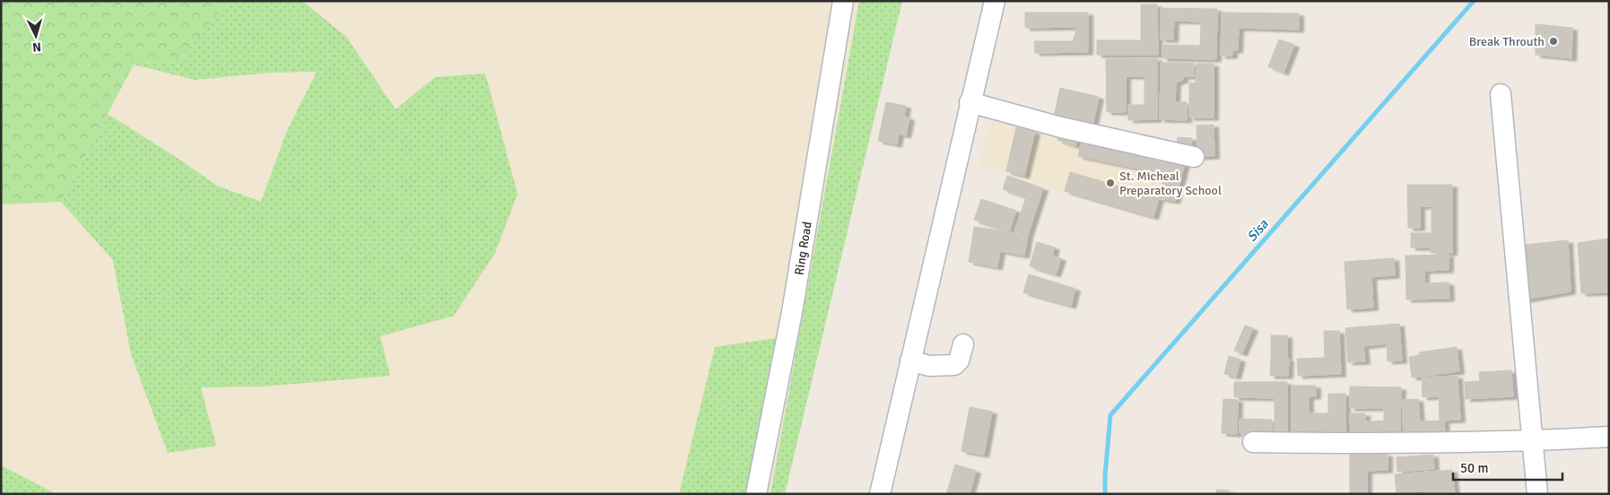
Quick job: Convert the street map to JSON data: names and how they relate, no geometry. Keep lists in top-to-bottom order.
{
  "streets": {
    "street": ["Ring Road"]
  },
  "water": ["Sisa"],
  "places": ["Break Throuth", "St. Micheal Preparatory School"],
  "scale_bar": "50 m",
  "north": "bottom"
}
